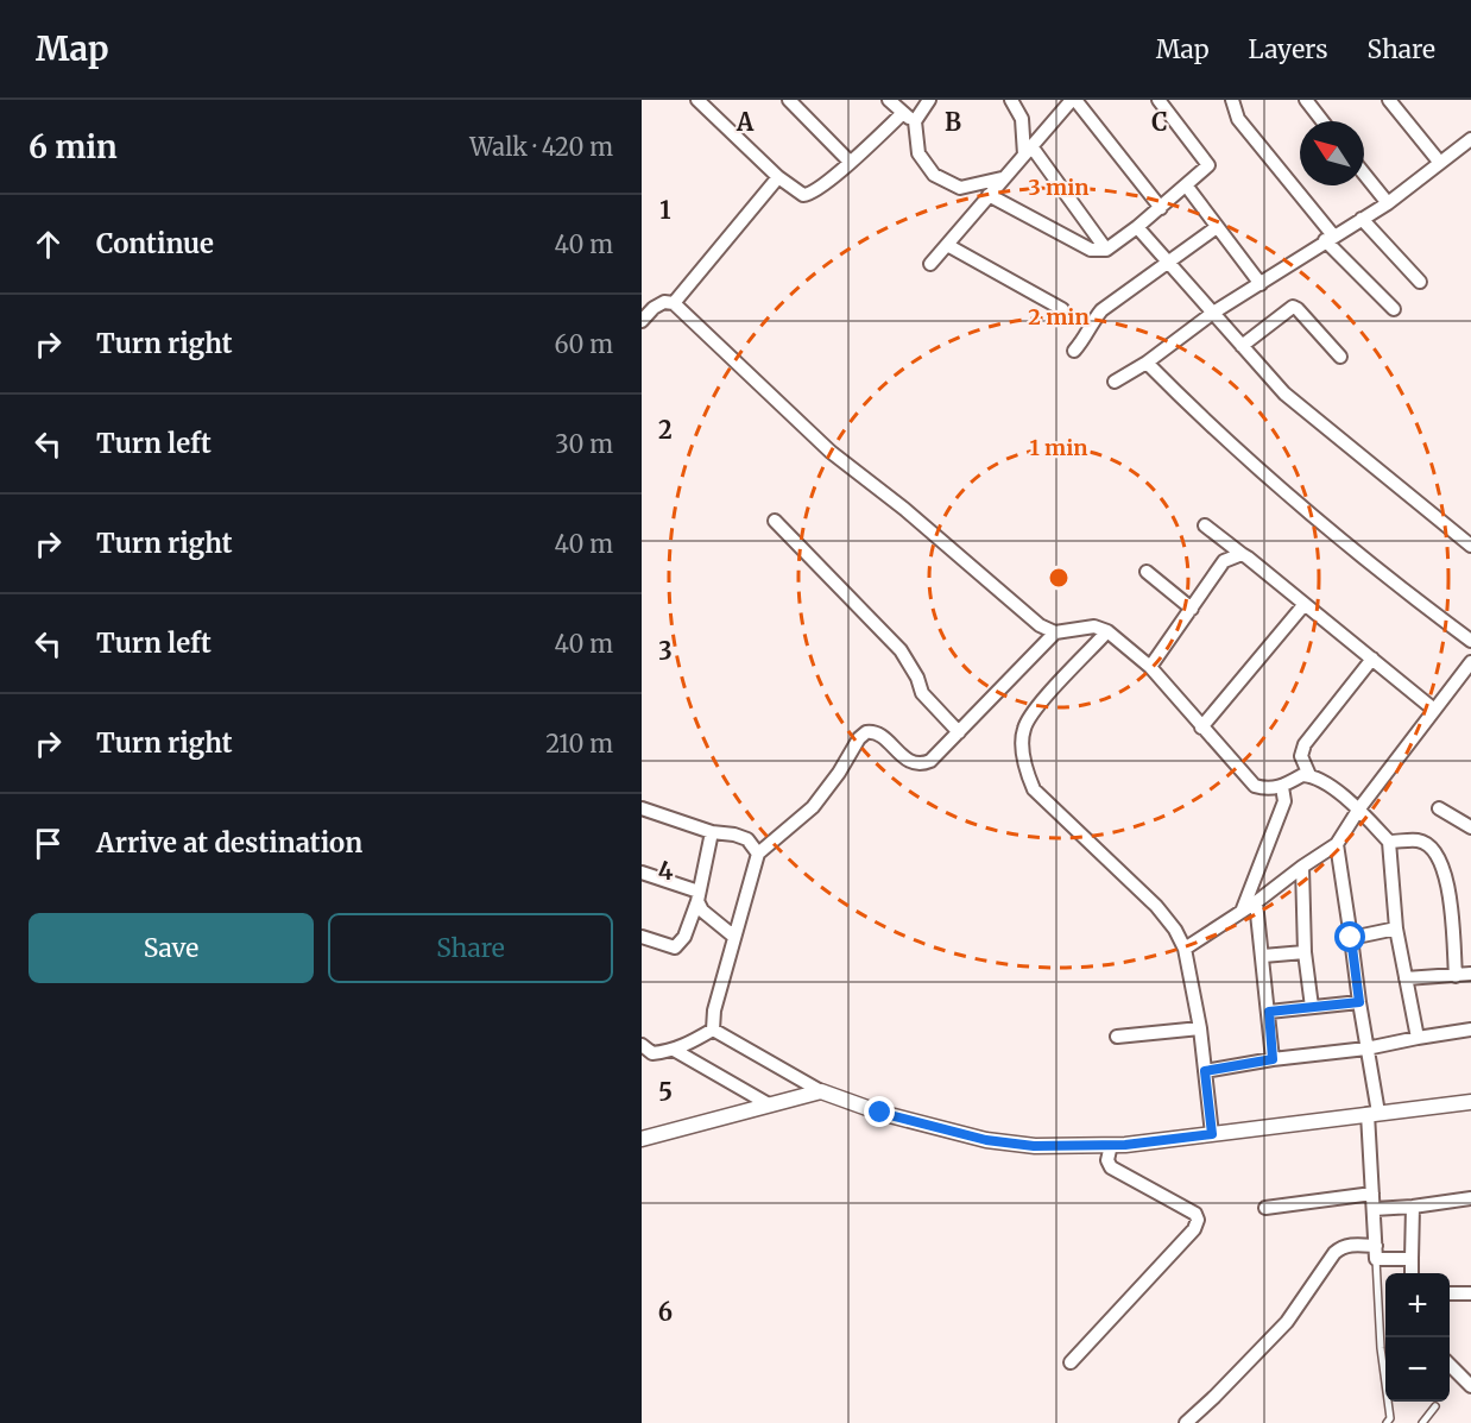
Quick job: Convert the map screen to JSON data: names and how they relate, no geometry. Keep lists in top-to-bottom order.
{
  "north": "top left",
  "page": {
    "header": "Map",
    "nav": ["Map", "Layers", "Share"],
    "heading": ["6 min", "Walk · 420 m"],
    "list": [
      ["Continue", "40 m"],
      ["Turn right", "60 m"],
      ["Turn left", "30 m"],
      ["Turn right", "40 m"],
      ["Turn left", "40 m"],
      ["Turn right", "210 m"],
      "Arrive at destination"
    ],
    "buttons": ["Save", "Share"],
    "map_buttons": ["+", "−"]
  },
  "grid": {
    "columns": ["A", "B", "C"],
    "rows": [
      "1",
      "2",
      "3",
      "4",
      "5",
      "6"
    ]
  },
  "rings": ["3 min", "2 min", "1 min"]
}
